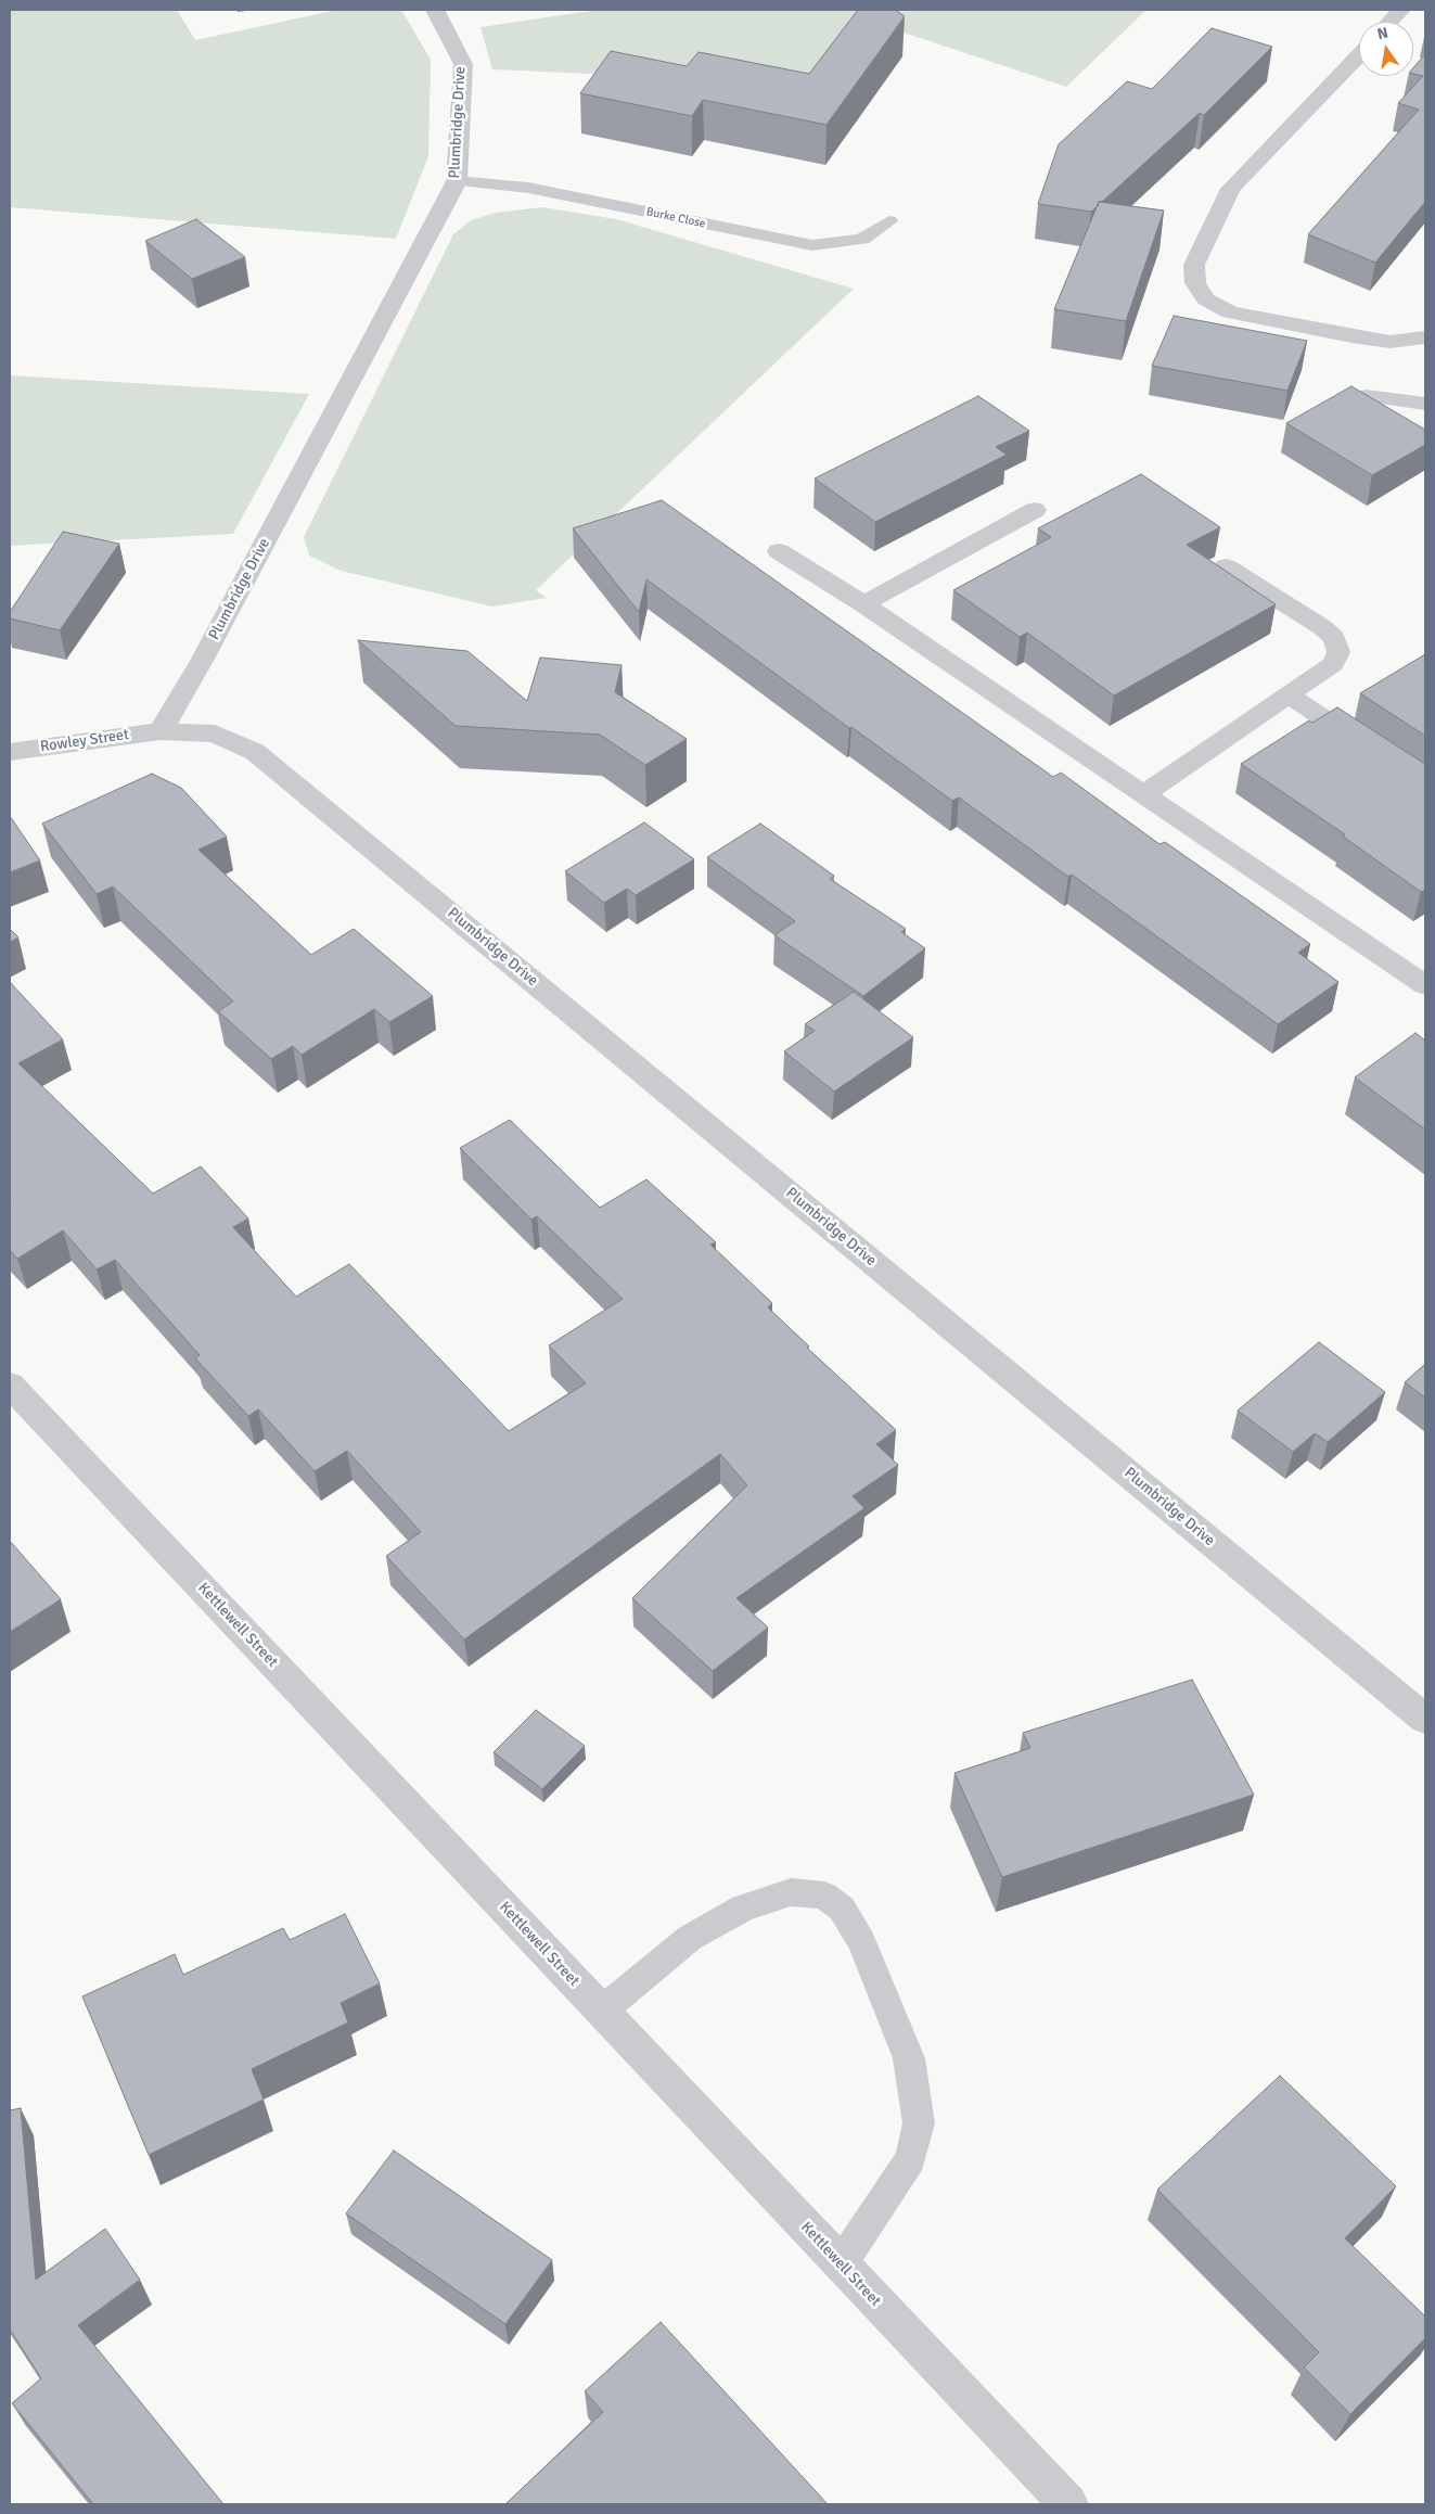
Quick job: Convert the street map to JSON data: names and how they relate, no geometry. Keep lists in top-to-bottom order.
{
  "streets": {
    "street": ["Plumbridge Drive", "Rowley Street", "Kettlewell Street"],
    "lane": ["Burke Close"]
  },
  "crossings": [
    ["Plumbridge Drive", "Burke Close"],
    ["Plumbridge Drive", "Rowley Street"]
  ],
  "north": "top"
}
